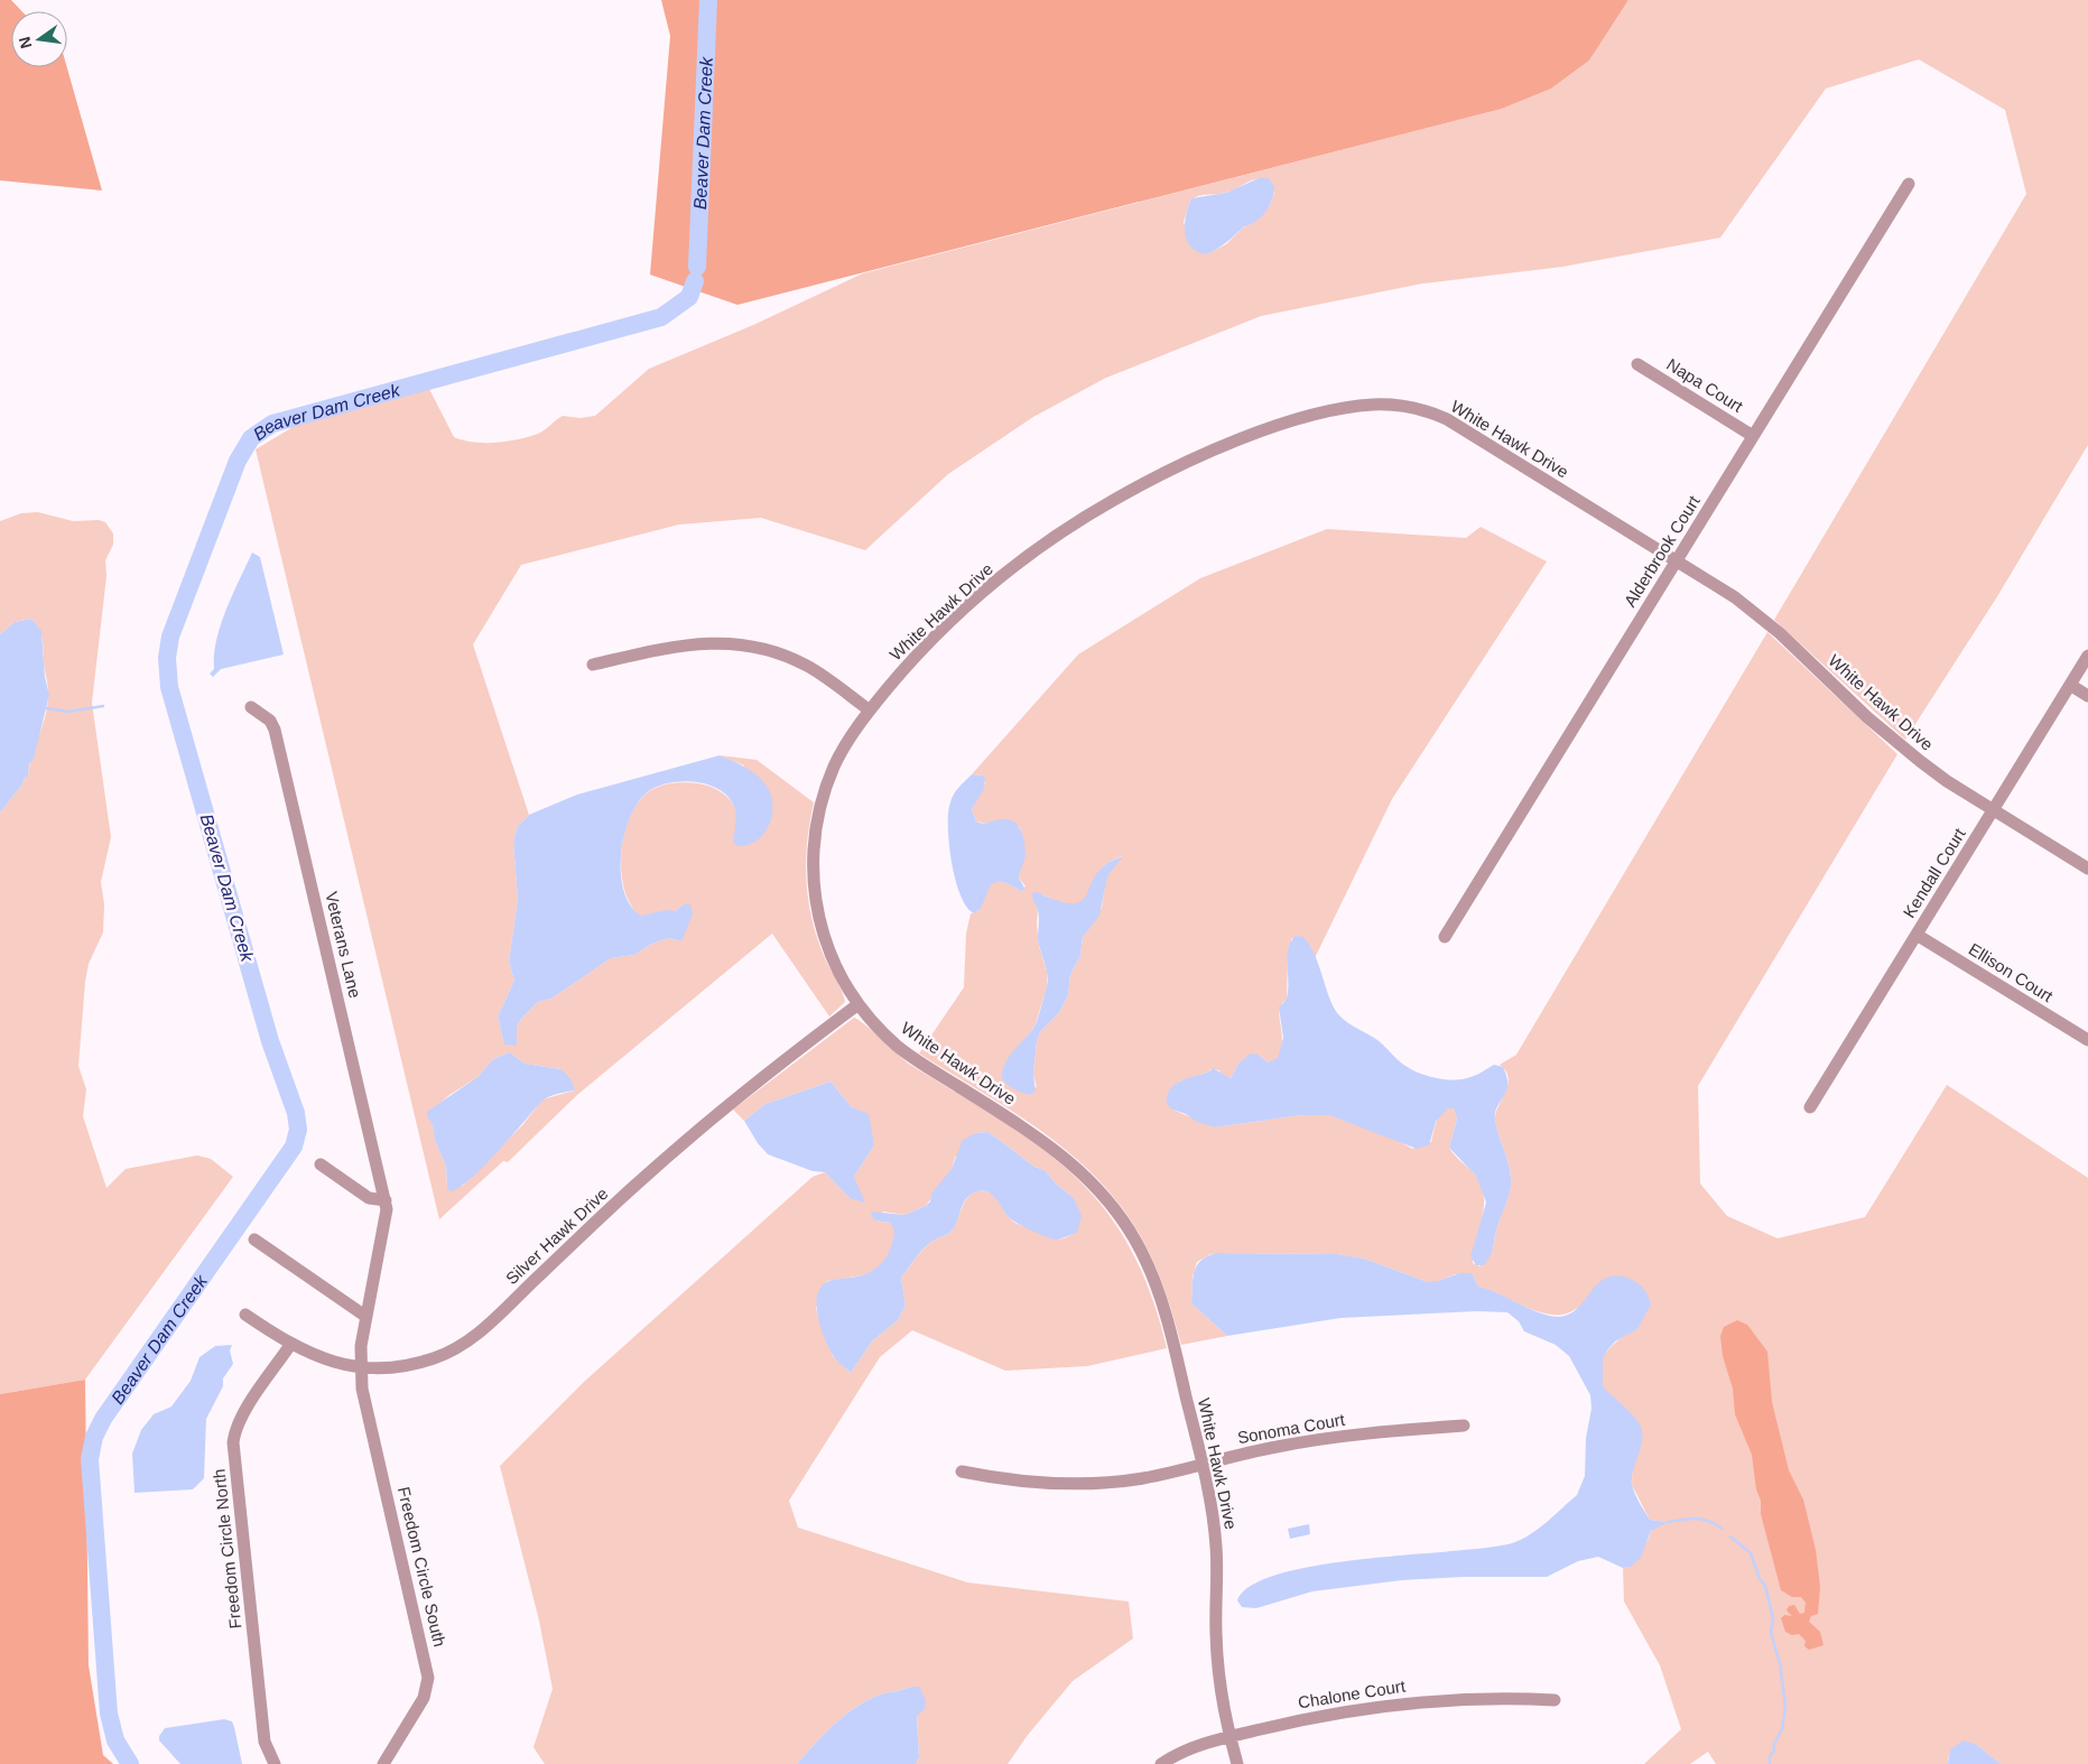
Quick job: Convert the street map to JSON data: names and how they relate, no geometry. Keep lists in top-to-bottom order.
{
  "streets": {
    "street": [
      "Napa Court",
      "White Hawk Drive",
      "Alderbrook Court",
      "Kendall Court",
      "Veterans Lane",
      "Ellison Court",
      "Silver Hawk Drive",
      "Sonoma Court",
      "Freedom Circle North",
      "Freedom Circle South",
      "Chalone Court"
    ]
  },
  "crossings": [
    ["Napa Court", "Alderbrook Court"],
    ["White Hawk Drive", "Alderbrook Court"],
    ["White Hawk Drive", "Kendall Court"],
    ["White Hawk Drive", "Silver Hawk Drive"],
    ["White Hawk Drive", "Sonoma Court"],
    ["White Hawk Drive", "Chalone Court"],
    ["Kendall Court", "Ellison Court"],
    ["Veterans Lane", "Silver Hawk Drive"],
    ["Veterans Lane", "Freedom Circle South"],
    ["Silver Hawk Drive", "Freedom Circle North"],
    ["Silver Hawk Drive", "Freedom Circle South"]
  ],
  "water": ["Beaver Dam Creek"],
  "north": "left"
}
